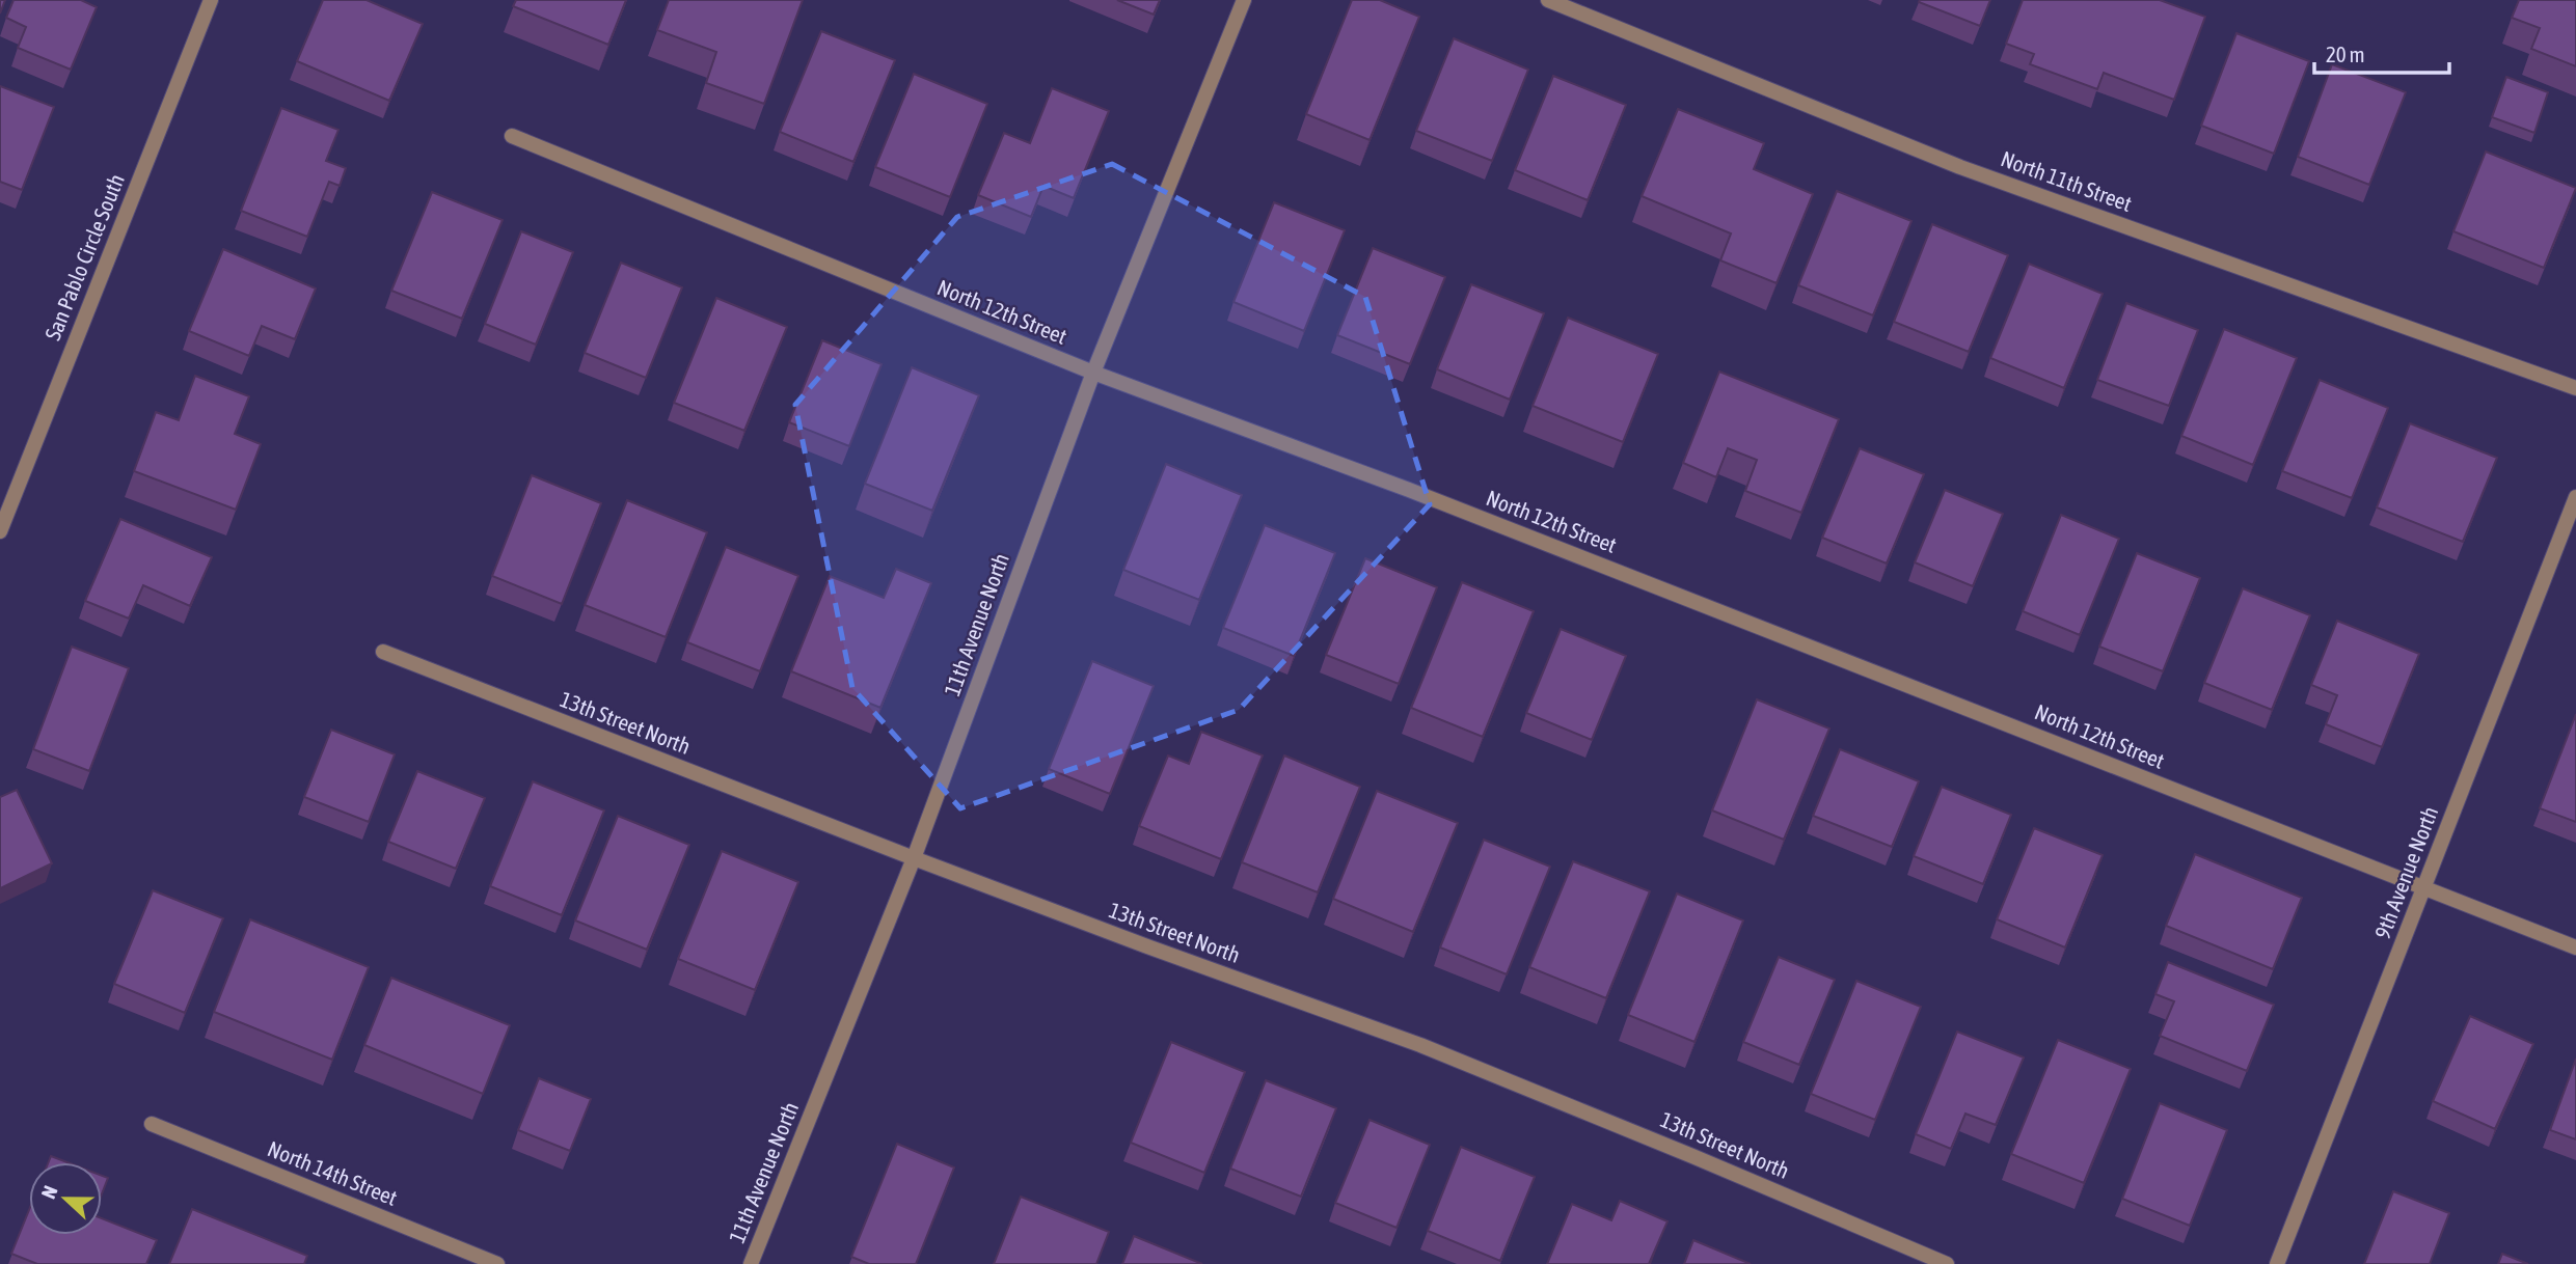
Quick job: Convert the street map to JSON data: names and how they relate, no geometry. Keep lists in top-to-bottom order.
{
  "streets": {
    "street": [
      "North 11th Street",
      "San Pablo Circle South",
      "North 12th Street",
      "11th Avenue North",
      "13th Street North",
      "9th Avenue North",
      "North 14th Street"
    ]
  },
  "crossings": [
    ["North 12th Street", "11th Avenue North"],
    ["North 12th Street", "9th Avenue North"],
    ["11th Avenue North", "13th Street North"]
  ],
  "scale_bar": "20 m",
  "north": "left"
}
